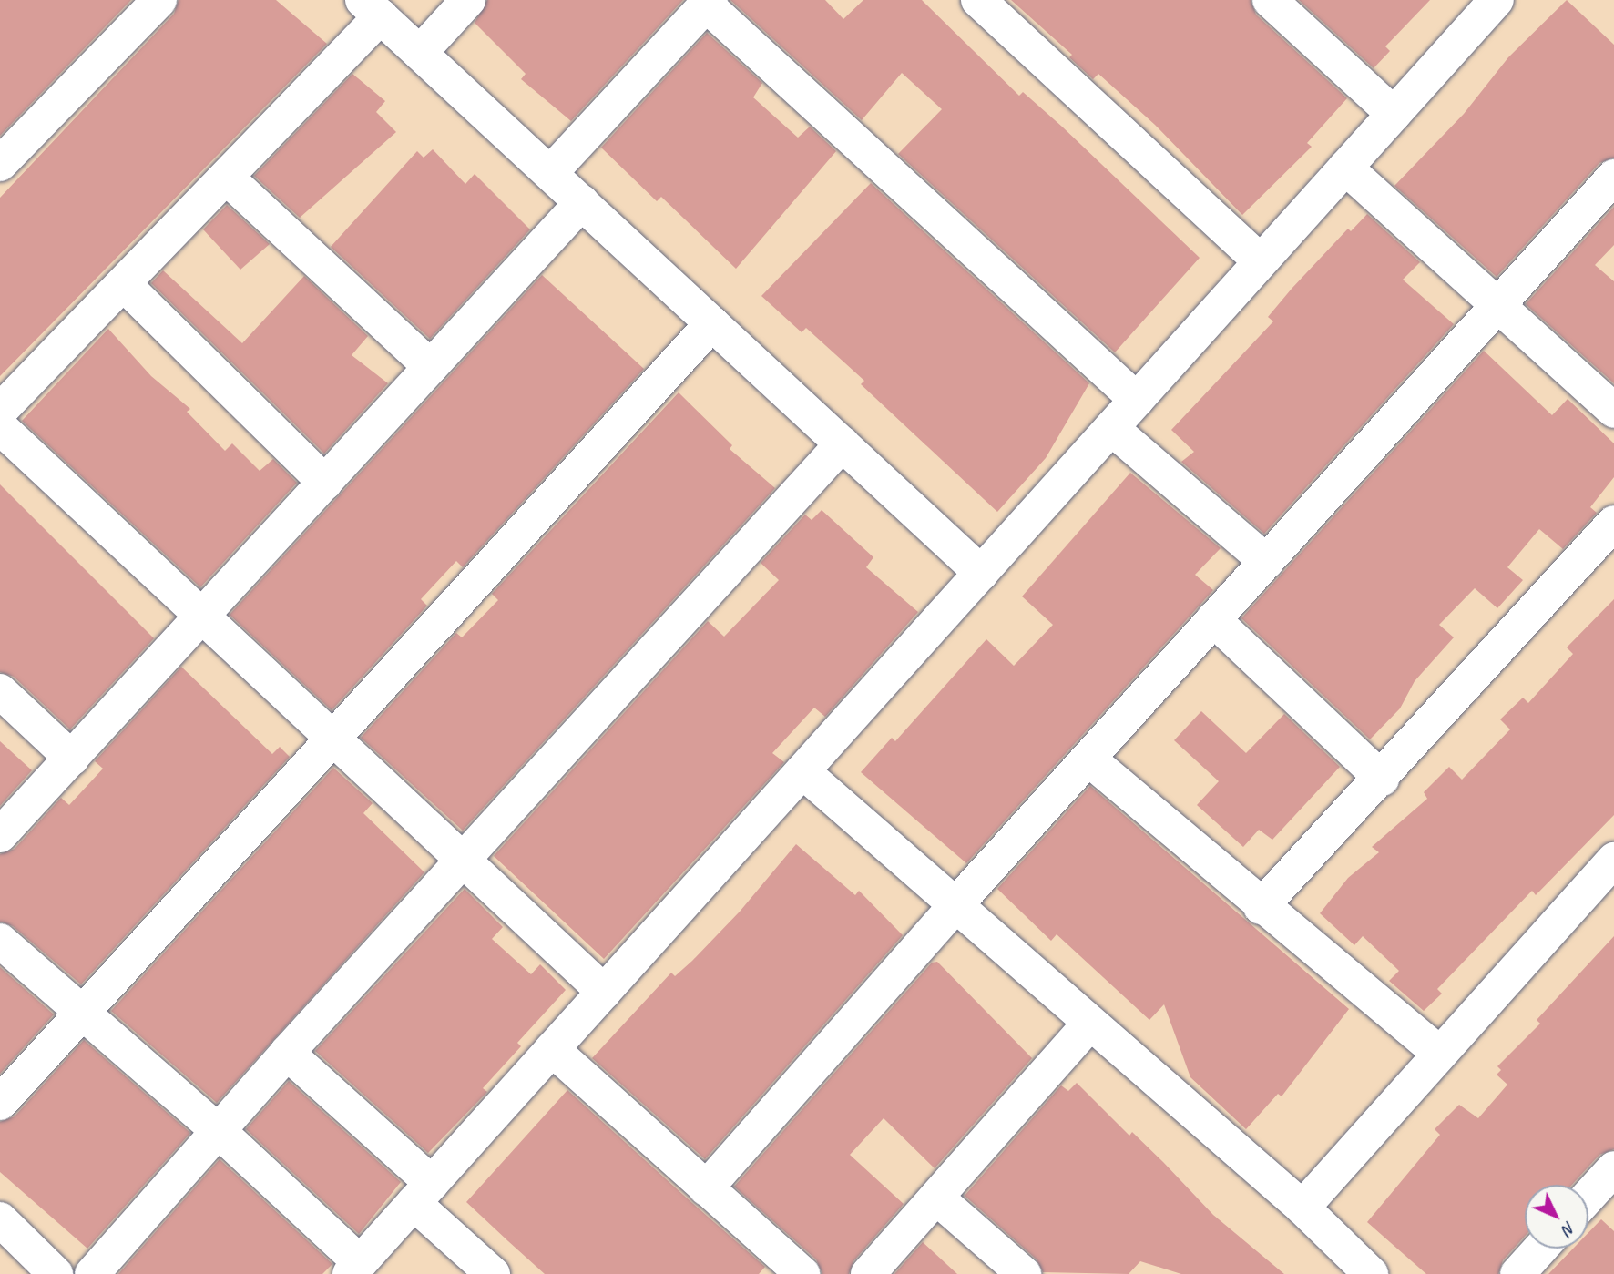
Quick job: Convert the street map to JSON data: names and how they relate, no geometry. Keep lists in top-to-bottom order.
{
  "north": "bottom right"
}
